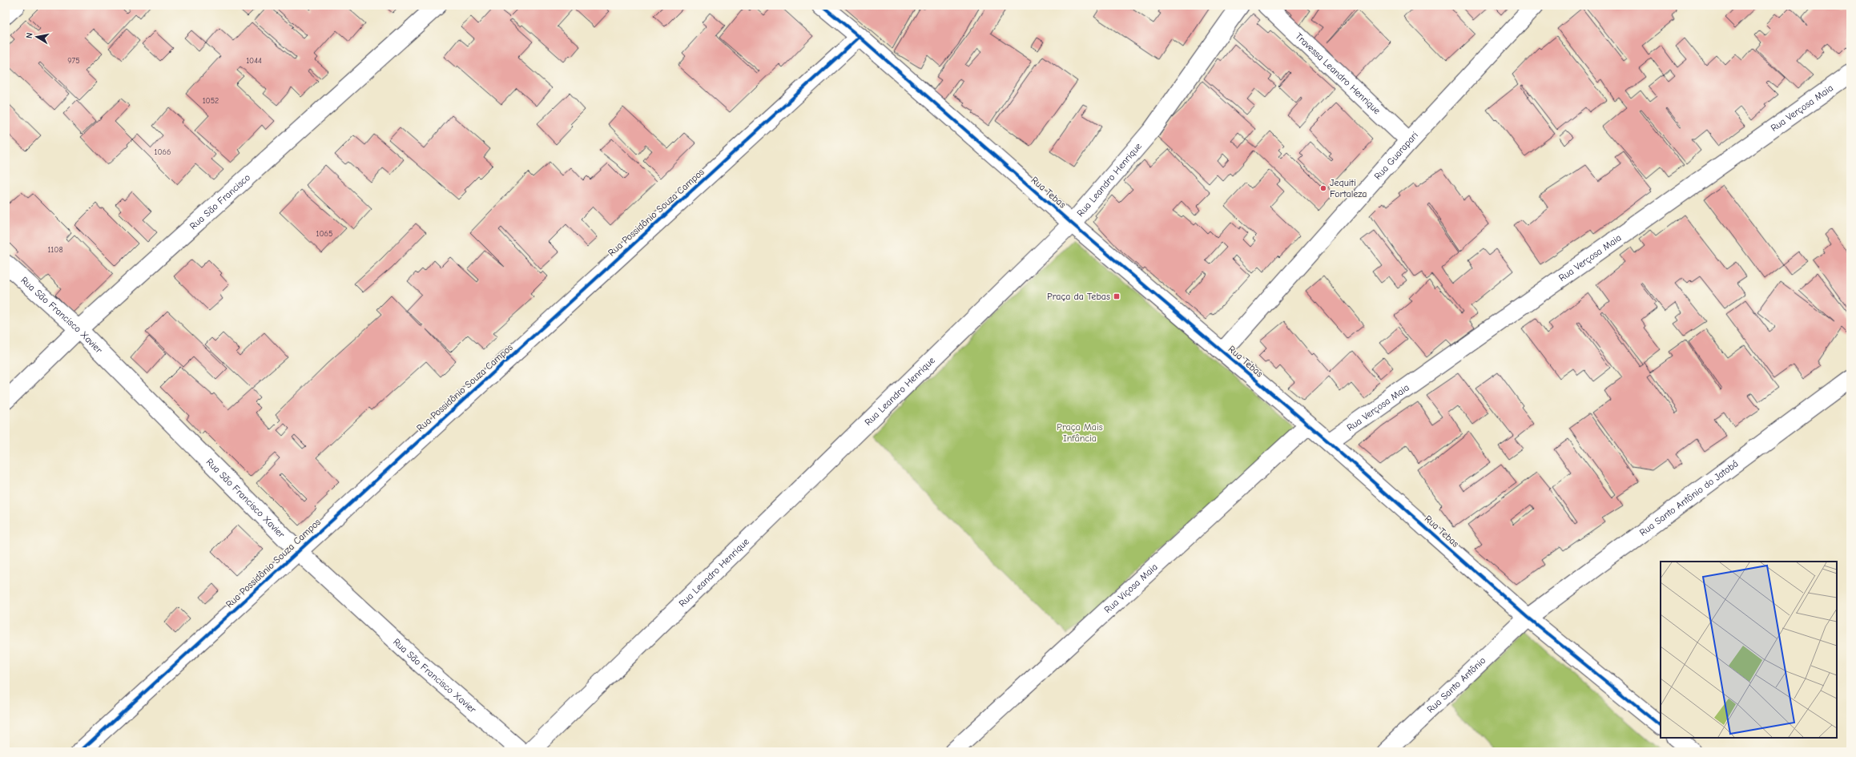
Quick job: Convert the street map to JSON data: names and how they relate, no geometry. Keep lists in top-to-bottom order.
{
  "streets": {
    "street": [
      "Travessa Leandro Henrique",
      "Rua Verçosa Maia",
      "Rua Guarapari",
      "Rua Leandro Henrique",
      "Rua Tebas",
      "Rua São Francisco",
      "Rua Possidônio Souza Campos",
      "Rua São Francisco Xavier",
      "Rua Santo Antônio do Jatobá",
      "Rua Viçosa Maia",
      "Rua Santo Antônio"
    ]
  },
  "crossings": [
    ["Travessa Leandro Henrique", "Rua Guarapari"],
    ["Rua Verçosa Maia", "Rua Tebas"],
    ["Rua Guarapari", "Rua Tebas"],
    ["Rua Leandro Henrique", "Rua Tebas"],
    ["Rua Tebas", "Rua Possidônio Souza Campos"],
    ["Rua Tebas", "Rua Santo Antônio do Jatobá"],
    ["Rua Tebas", "Rua Viçosa Maia"],
    ["Rua Tebas", "Rua Santo Antônio"],
    ["Rua São Francisco", "Rua São Francisco Xavier"],
    ["Rua Possidônio Souza Campos", "Rua São Francisco Xavier"],
    ["Rua Santo Antônio do Jatobá", "Rua Santo Antônio"]
  ],
  "parks": ["Praça Mais Infância"],
  "places": {
    "other": ["Jequiti Fortaleza"],
    "transit": ["Praça da Tebas"]
  },
  "house_numbers": [
    "975",
    "1044",
    "1052",
    "1066",
    "1065",
    "1108"
  ],
  "north": "left"
}
